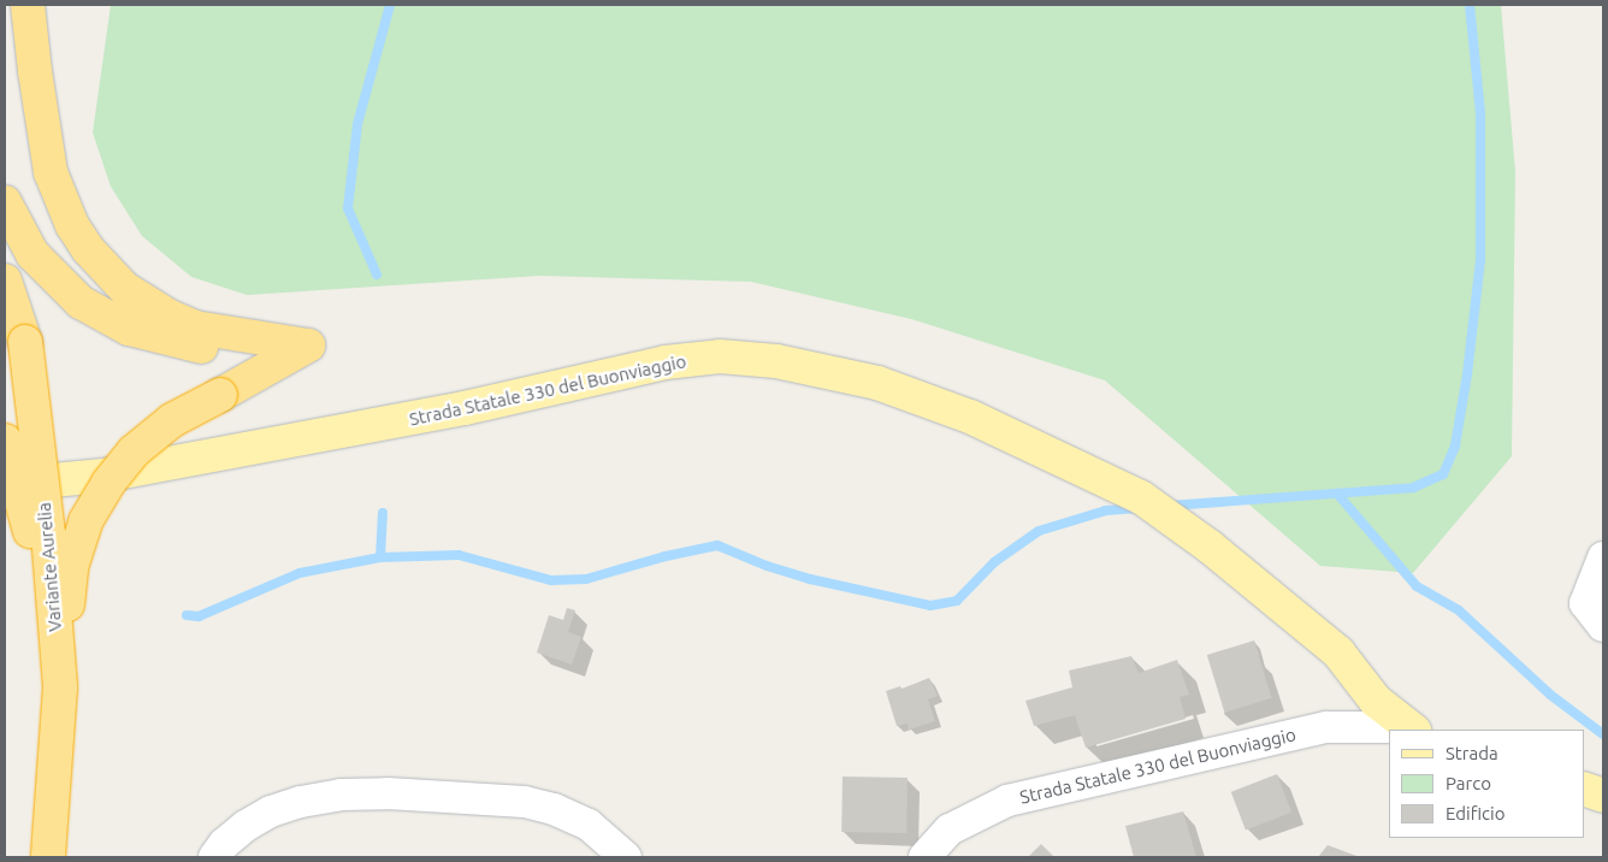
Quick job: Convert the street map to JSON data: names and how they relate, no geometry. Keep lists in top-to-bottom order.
{
  "streets": {
    "highway": ["Variante Aurelia"],
    "main road": ["Strada Statale 330 del Buonviaggio"]
  },
  "legend": ["Strada", "Parco", "Edificio"]
}
